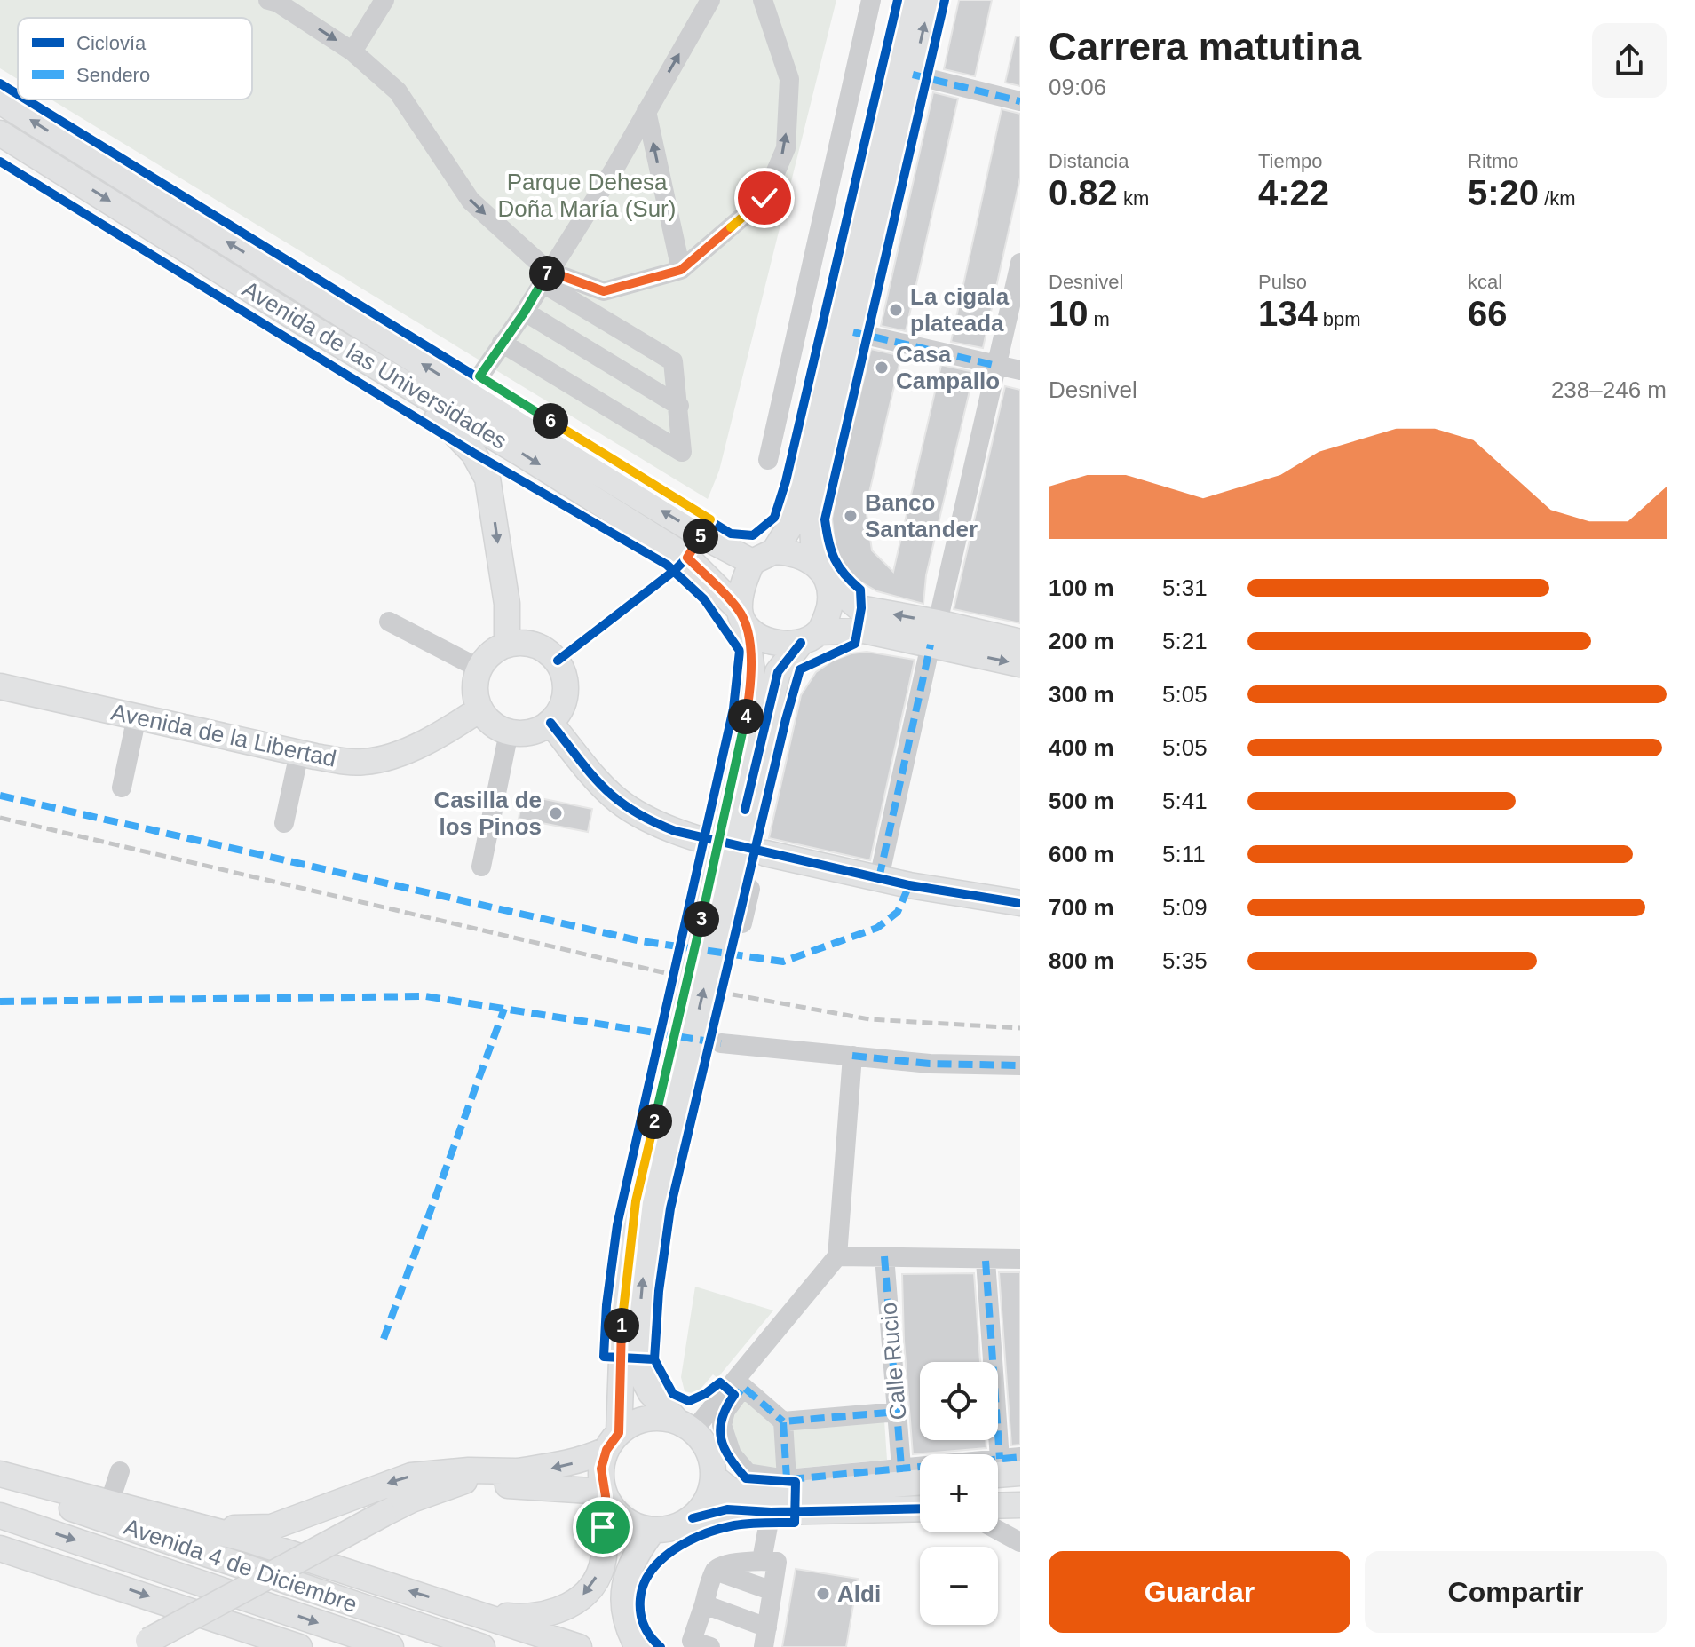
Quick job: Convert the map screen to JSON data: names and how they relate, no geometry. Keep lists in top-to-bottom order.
{
  "streets": {
    "main road": ["Avenida de las Universidades", "Avenida de la Libertad", "Avenida 4 de Diciembre"],
    "street": ["Calle Rucio"]
  },
  "parks": ["Parque Dehesa Doña María (Sur)"],
  "places": [
    "La cigala plateada",
    "Casa Campallo",
    "Banco Santander",
    "Casilla de los Pinos",
    "Aldi"
  ],
  "legend": ["Ciclovía", "Sendero"],
  "page": {
    "heading": ["Carrera matutina", "09:06"],
    "stats": [
      ["Distancia", "0.82 km"],
      ["Tiempo", "4:22"],
      ["Ritmo", "5:20 /km"],
      ["Desnivel", "10 m"],
      ["Pulso", "134 bpm"],
      ["kcal", "66"]
    ],
    "pins": [
      "7",
      "6",
      "5",
      "4",
      "3",
      "2",
      "1"
    ],
    "chart": ["Desnivel", "238–246 m"],
    "list": [
      {
        "name": "100 m",
        "note": "5:31"
      },
      {
        "name": "200 m",
        "note": "5:21"
      },
      {
        "name": "300 m",
        "note": "5:05"
      },
      {
        "name": "400 m",
        "note": "5:05"
      },
      {
        "name": "500 m",
        "note": "5:41"
      },
      {
        "name": "600 m",
        "note": "5:11"
      },
      {
        "name": "700 m",
        "note": "5:09"
      },
      {
        "name": "800 m",
        "note": "5:35"
      }
    ],
    "map_buttons": ["+", "−"],
    "buttons": ["Guardar", "Compartir"]
  }
}
